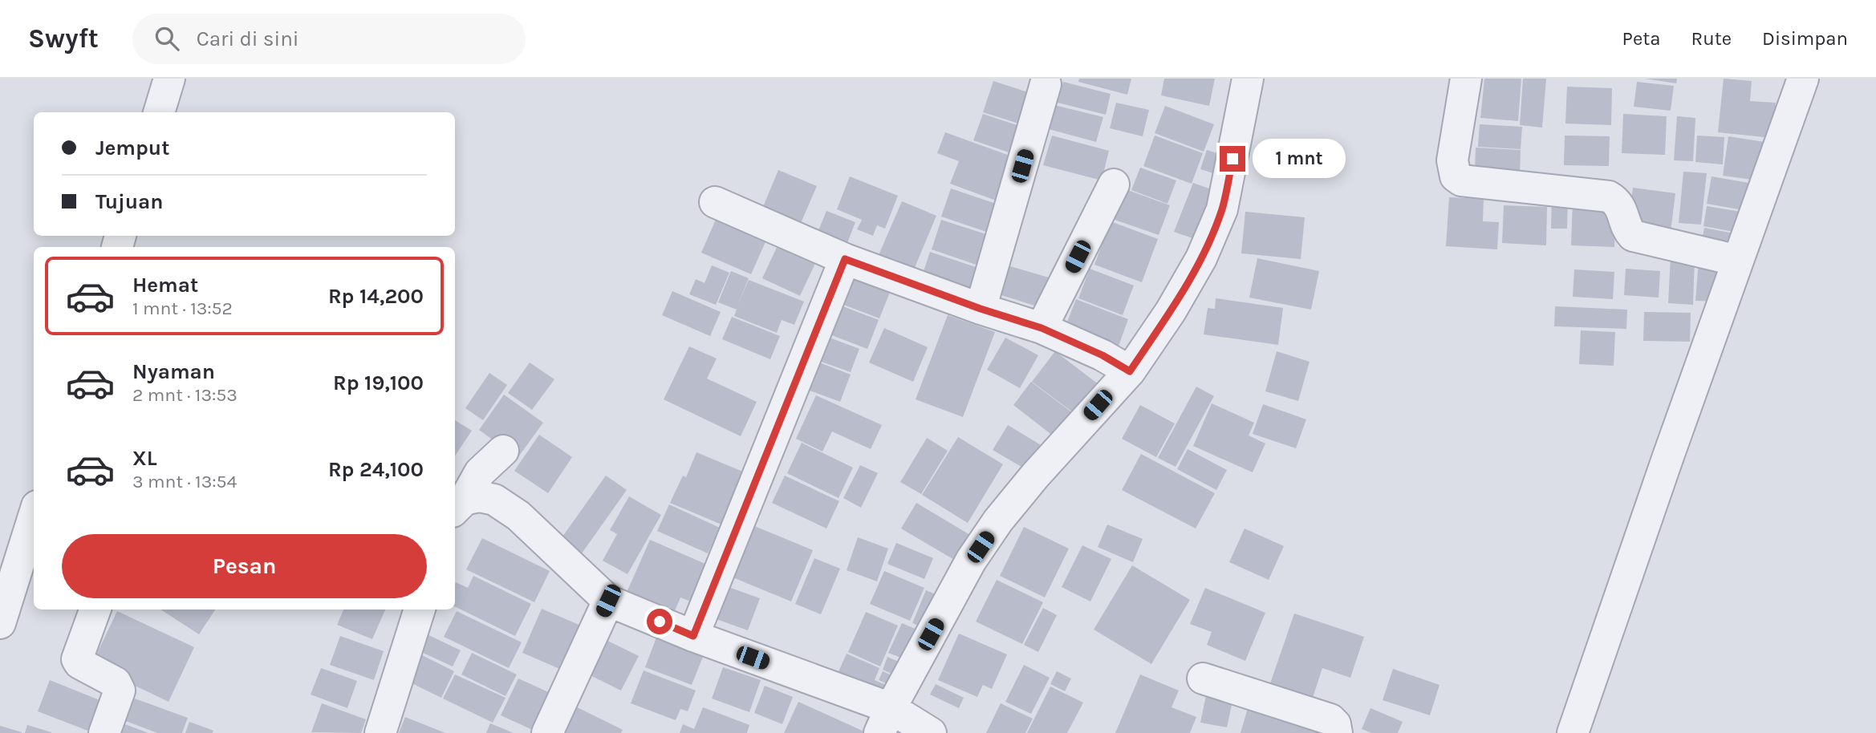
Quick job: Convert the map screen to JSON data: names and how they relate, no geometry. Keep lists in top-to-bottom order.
{
  "page": {
    "header": "Swyft",
    "search": "Cari di sini",
    "nav": ["Peta", "Rute", "Disimpan"],
    "banner": ["Jemput", "Tujuan"],
    "bubble": "1 mnt",
    "list": [
      {
        "name": "Hemat",
        "note": "1 mnt · 13:52",
        "value": "Rp 14,200"
      },
      {
        "name": "Nyaman",
        "note": "2 mnt · 13:53",
        "value": "Rp 19,100"
      },
      {
        "name": "XL",
        "note": "3 mnt · 13:54",
        "value": "Rp 24,100"
      }
    ],
    "buttons": "Pesan"
  }
}
